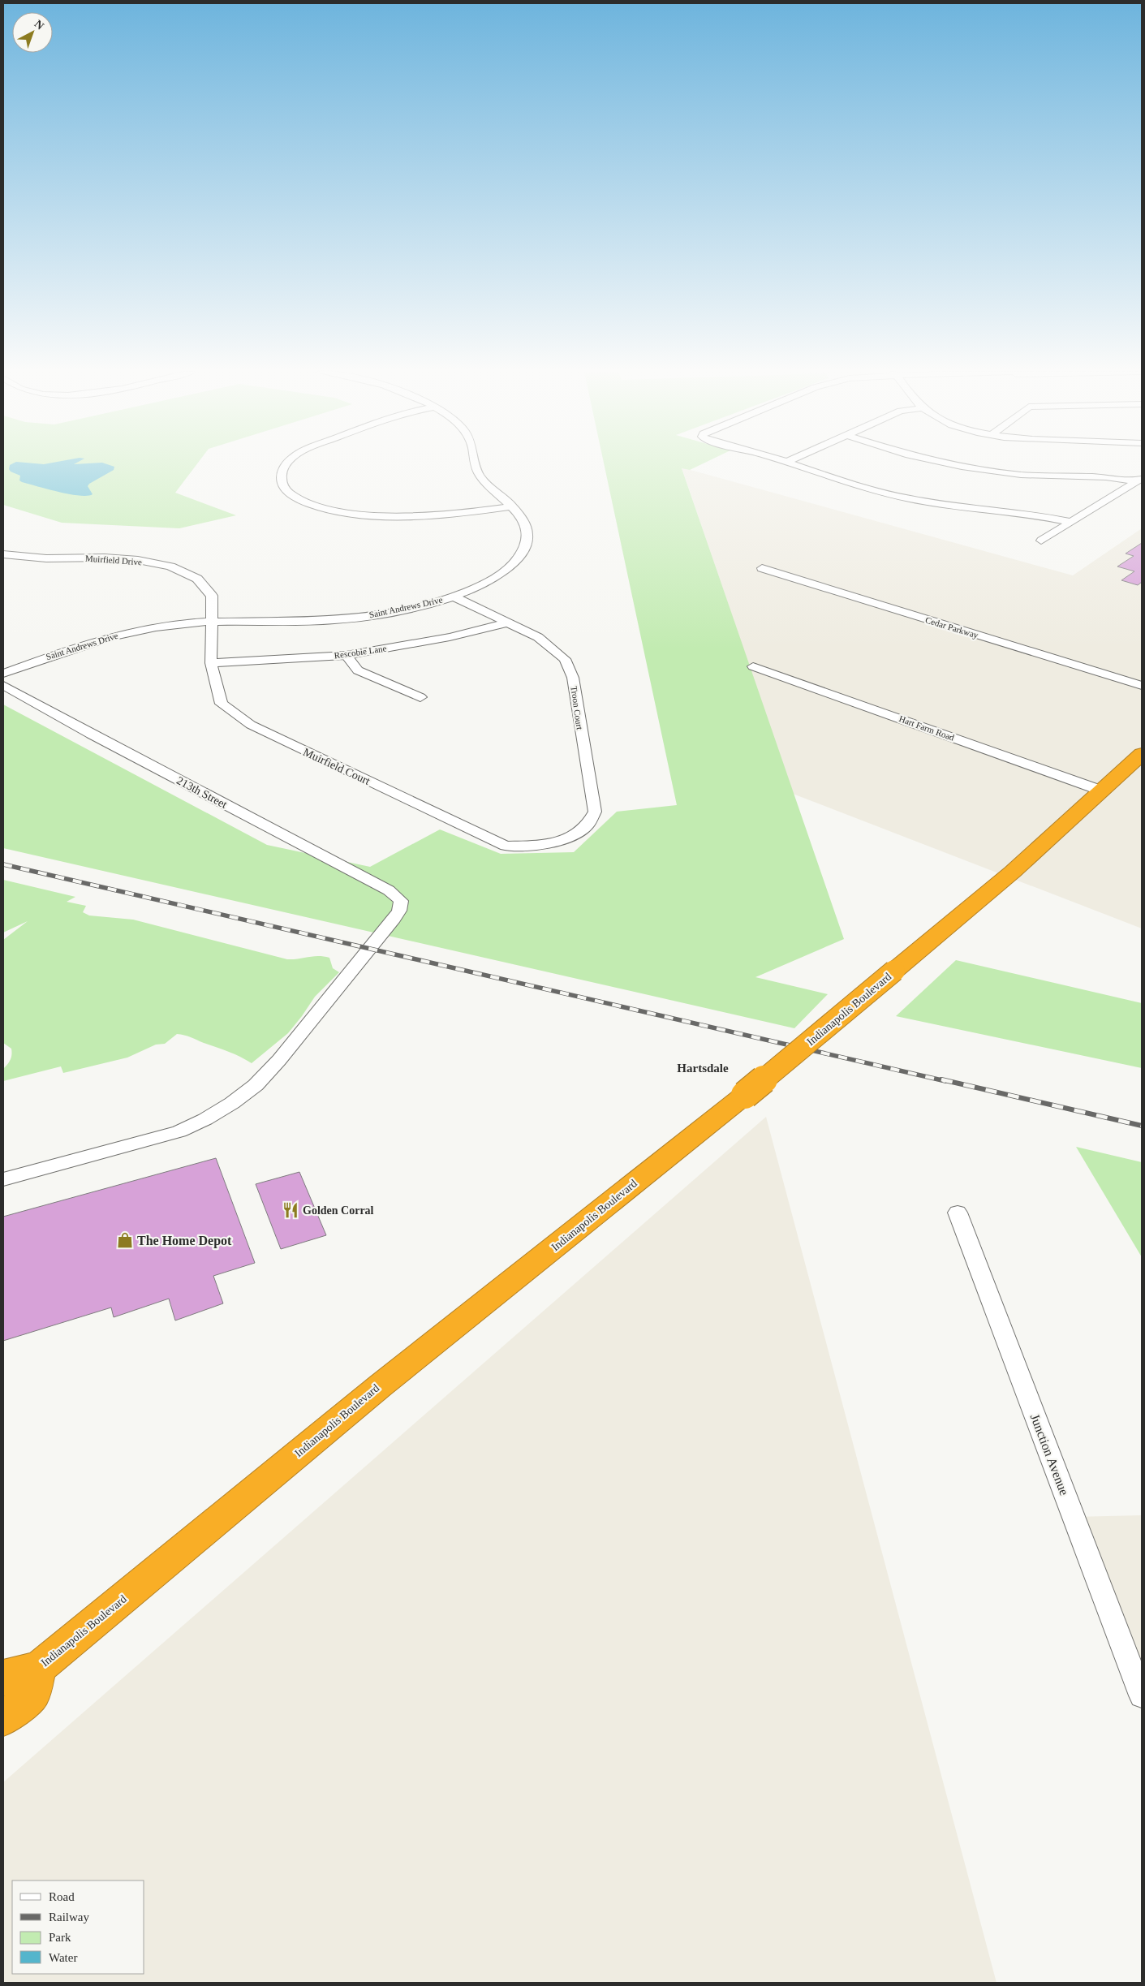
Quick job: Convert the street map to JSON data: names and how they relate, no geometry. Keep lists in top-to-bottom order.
{
  "streets": {
    "highway": ["Indianapolis Boulevard"],
    "street": [
      "Muirfield Drive",
      "Saint Andrews Drive",
      "Cedar Parkway",
      "Rescobie Lane",
      "Troon Court",
      "Hart Farm Road",
      "Muirfield Court",
      "213th Street",
      "Junction Avenue"
    ]
  },
  "crossings": [
    ["Muirfield Drive", "Saint Andrews Drive"],
    ["Muirfield Drive", "Muirfield Court"],
    ["Saint Andrews Drive", "Troon Court"],
    ["Saint Andrews Drive", "Muirfield Court"],
    ["Rescobie Lane", "Troon Court"],
    ["Rescobie Lane", "Muirfield Court"],
    ["Troon Court", "Muirfield Court"],
    ["Hart Farm Road", "Indianapolis Boulevard"]
  ],
  "districts": ["Hartsdale"],
  "places": {
    "restaurant": ["Golden Corral"],
    "shop": ["The Home Depot"]
  },
  "legend": [
    "Road",
    "Railway",
    "Park",
    "Water"
  ],
  "north": "top right"
}
